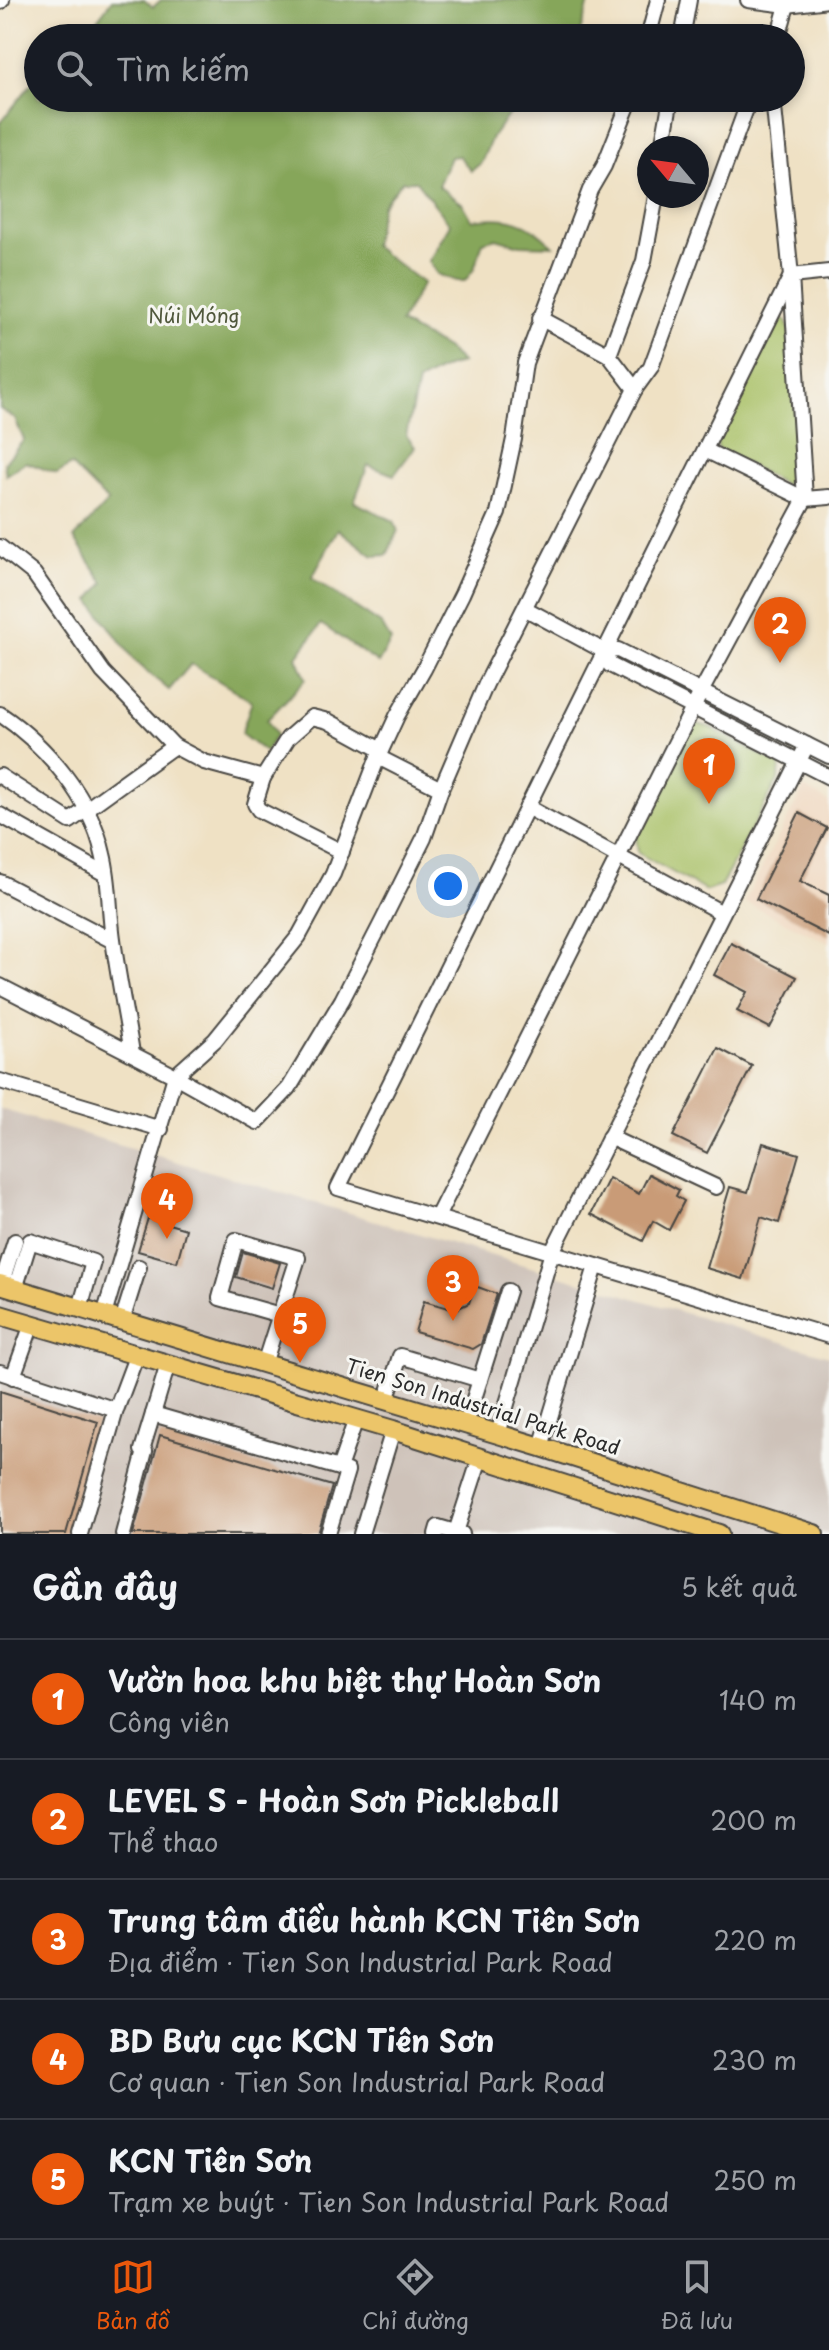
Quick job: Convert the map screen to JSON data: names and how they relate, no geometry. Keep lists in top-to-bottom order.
{
  "streets": {
    "main road": ["Tien Son Industrial Park Road"]
  },
  "parks": ["Núi Móng"],
  "north": "top left",
  "page": {
    "search": "Tìm kiếm",
    "pins": [
      "2",
      "1",
      "4",
      "3",
      "5"
    ],
    "heading": ["Gần đây", "5 kết quả"],
    "list": [
      {
        "mark": "1",
        "name": "Vườn hoa khu biệt thự Hoàn Sơn",
        "note": "Công viên",
        "value": "140 m"
      },
      {
        "mark": "2",
        "name": "LEVEL S - Hoàn Sơn Pickleball",
        "note": "Thể thao",
        "value": "200 m"
      },
      {
        "mark": "3",
        "name": "Trung tâm điều hành KCN Tiên Sơn",
        "note": "Địa điểm · Tien Son Industrial Park Road",
        "value": "220 m"
      },
      {
        "mark": "4",
        "name": "BD Bưu cục KCN Tiên Sơn",
        "note": "Cơ quan · Tien Son Industrial Park Road",
        "value": "230 m"
      },
      {
        "mark": "5",
        "name": "KCN Tiên Sơn",
        "note": "Trạm xe buýt · Tien Son Industrial Park Road",
        "value": "250 m"
      }
    ],
    "nav": ["Bản đồ", "Chỉ đường", "Đã lưu"]
  }
}
